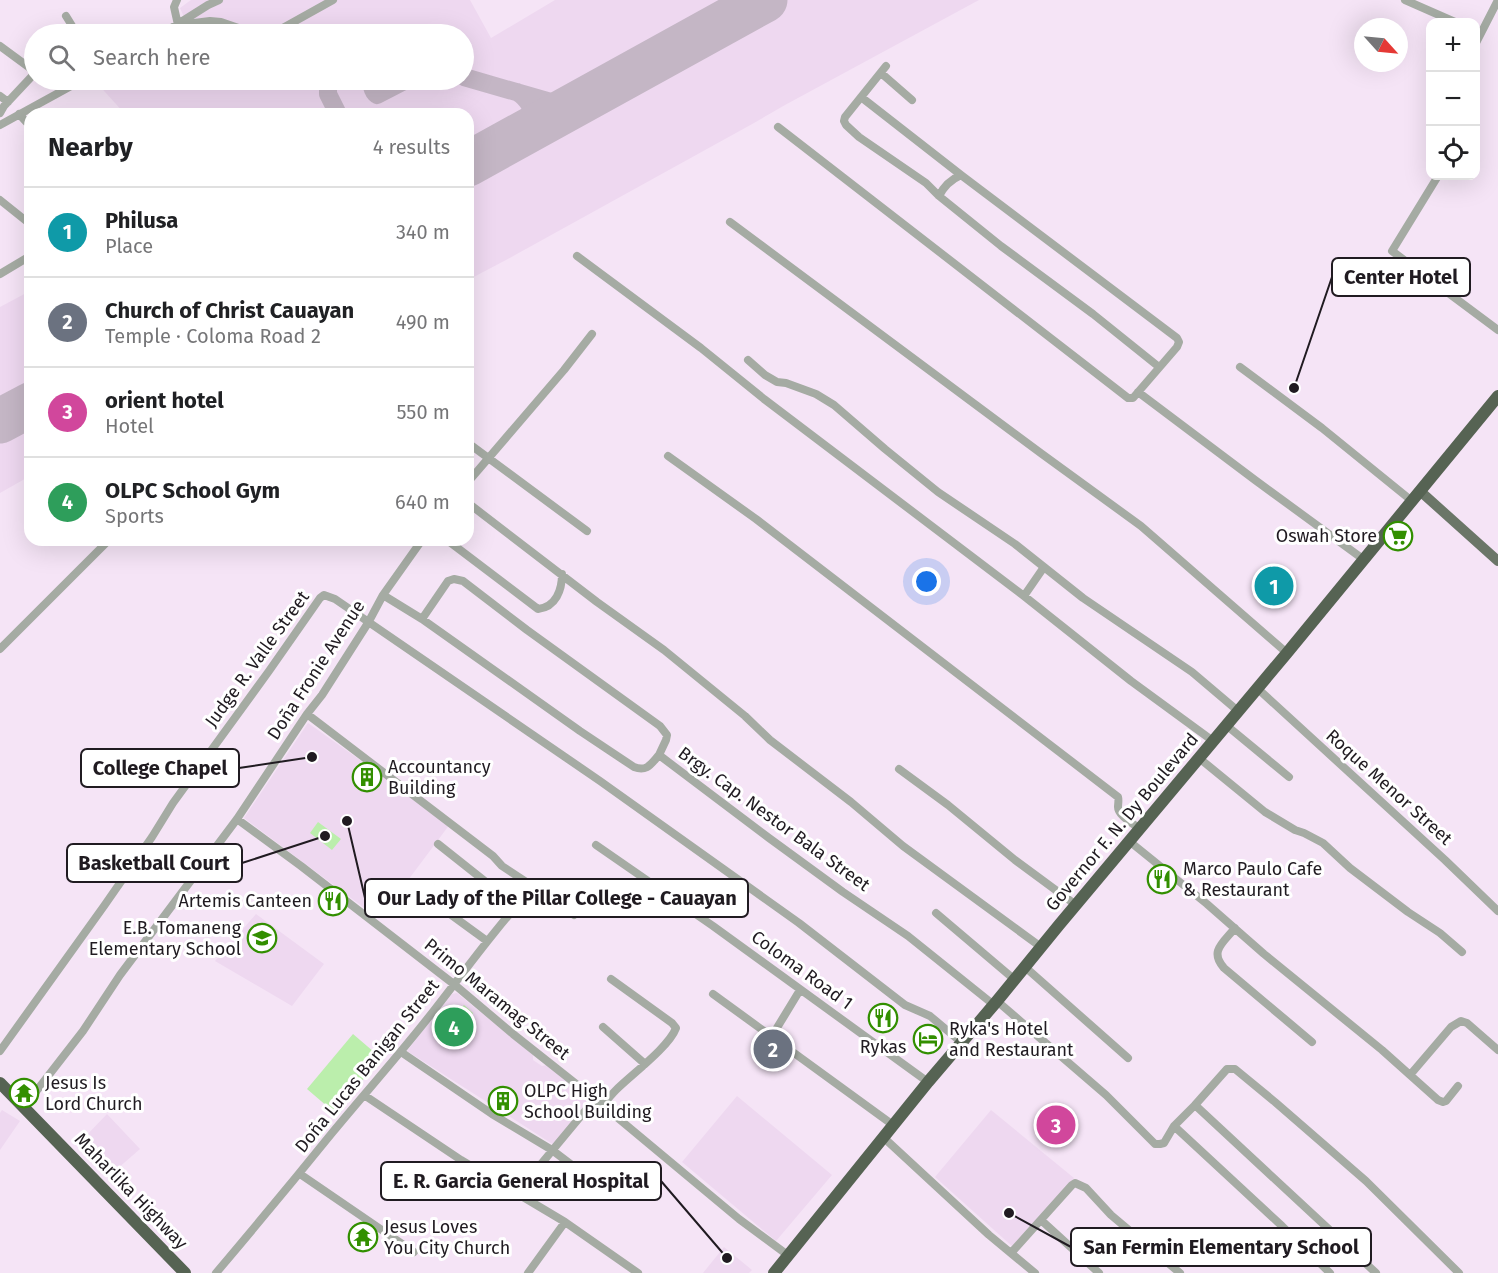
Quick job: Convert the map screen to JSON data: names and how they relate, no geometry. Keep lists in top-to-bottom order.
{
  "streets": {
    "highway": ["Governor F. N. Dy Boulevard", "Maharlika Highway"],
    "street": [
      "Judge R. Valle Street",
      "Doña Fronie Avenue",
      "Roque Menor Street",
      "Brgy. Cap. Nestor Bala Street",
      "Coloma Road 1",
      "Primo Maramag Street",
      "Doña Lucas Banigan Street"
    ]
  },
  "crossings": [
    ["Judge R. Valle Street", "Doña Fronie Avenue"],
    ["Judge R. Valle Street", "Governor F. N. Dy Boulevard"],
    ["Doña Fronie Avenue", "Brgy. Cap. Nestor Bala Street"],
    ["Doña Fronie Avenue", "Primo Maramag Street"],
    ["Doña Fronie Avenue", "Maharlika Highway"],
    ["Roque Menor Street", "Governor F. N. Dy Boulevard"],
    ["Brgy. Cap. Nestor Bala Street", "Governor F. N. Dy Boulevard"],
    ["Governor F. N. Dy Boulevard", "Coloma Road 1"],
    ["Governor F. N. Dy Boulevard", "Primo Maramag Street"],
    ["Primo Maramag Street", "Doña Lucas Banigan Street"]
  ],
  "places": {
    "other": [
      "Center Hotel",
      "College Chapel",
      "Our Lady of the Pillar College - Cauayan",
      "Basketball Court",
      "San Fermin Elementary School",
      "E. R. Garcia General Hospital"
    ],
    "supermarket": ["Oswah Store"],
    "building": ["Accountancy Building", "OLPC High School Building"],
    "restaurant": ["Marco Paulo Cafe & Restaurant", "Artemis Canteen", "Rykas"],
    "school or university": ["E.B. Tomaneng Elementary School"],
    "hotel": ["Ryka's Hotel and Restaurant"],
    "temple": ["Jesus Is Lord Church", "Jesus Loves You City Church"]
  },
  "north": "bottom right",
  "page": {
    "map_buttons": ["+", "−"],
    "search": "Search here",
    "heading": ["Nearby", "4 results"],
    "list": [
      {
        "mark": "1",
        "name": "Philusa",
        "note": "Place",
        "value": "340 m"
      },
      {
        "mark": "2",
        "name": "Church of Christ Cauayan",
        "note": "Temple · Coloma Road 2",
        "value": "490 m"
      },
      {
        "mark": "3",
        "name": "orient hotel",
        "note": "Hotel",
        "value": "550 m"
      },
      {
        "mark": "4",
        "name": "OLPC School Gym",
        "note": "Sports",
        "value": "640 m"
      }
    ],
    "pins": [
      "1",
      "4",
      "2",
      "3"
    ]
  }
}
